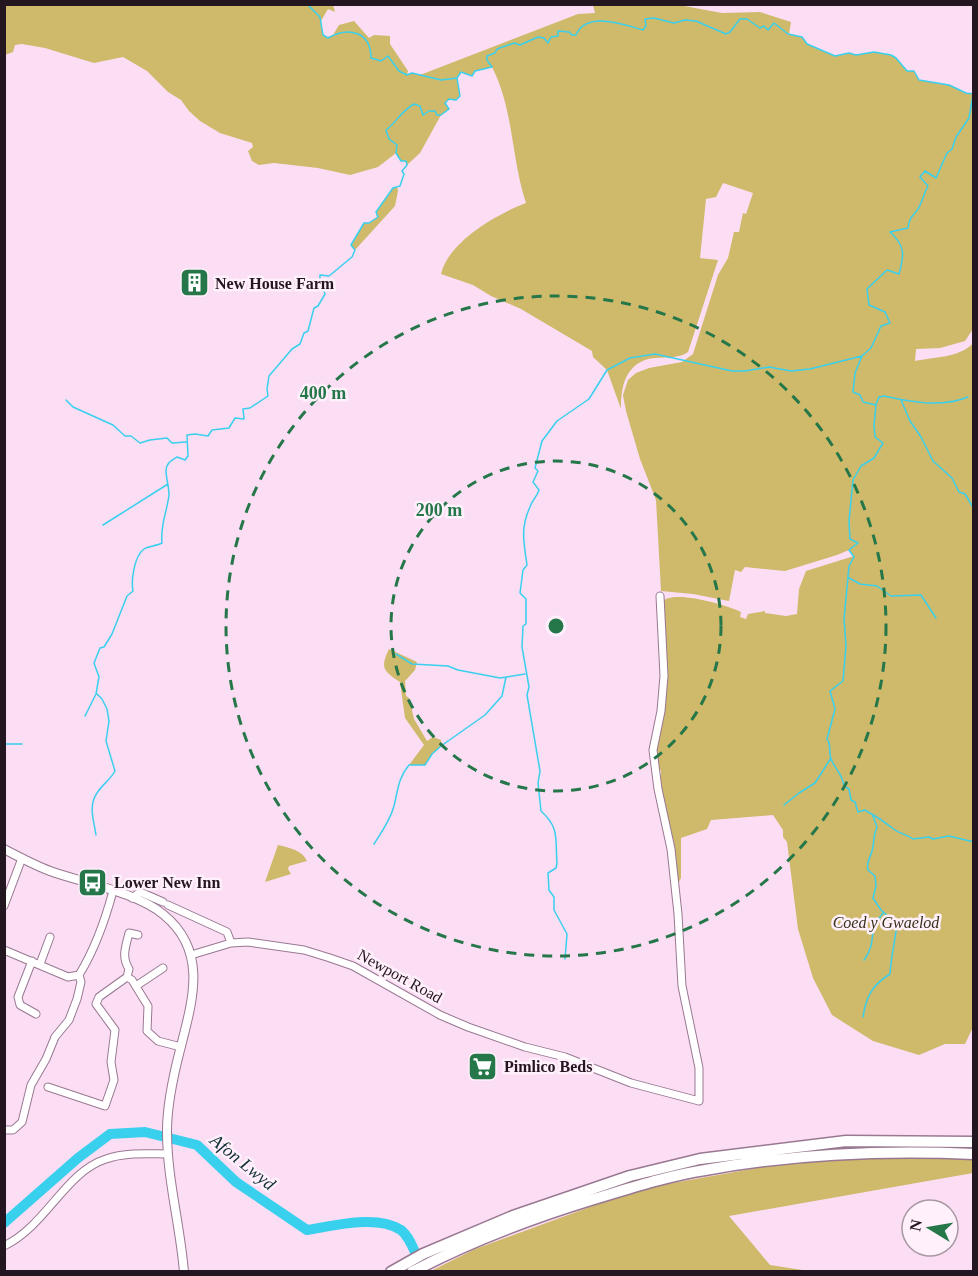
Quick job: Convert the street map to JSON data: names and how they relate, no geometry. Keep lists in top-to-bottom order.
{
  "streets": {
    "street": ["Newport Road"]
  },
  "water": ["Afon Lwyd"],
  "parks": ["Coed y Gwaelod"],
  "places": {
    "building": ["New House Farm"],
    "bus stop": ["Lower New Inn"],
    "supermarket": ["Pimlico Beds"]
  },
  "north": "left",
  "rings": ["400 m", "200 m"]
}
